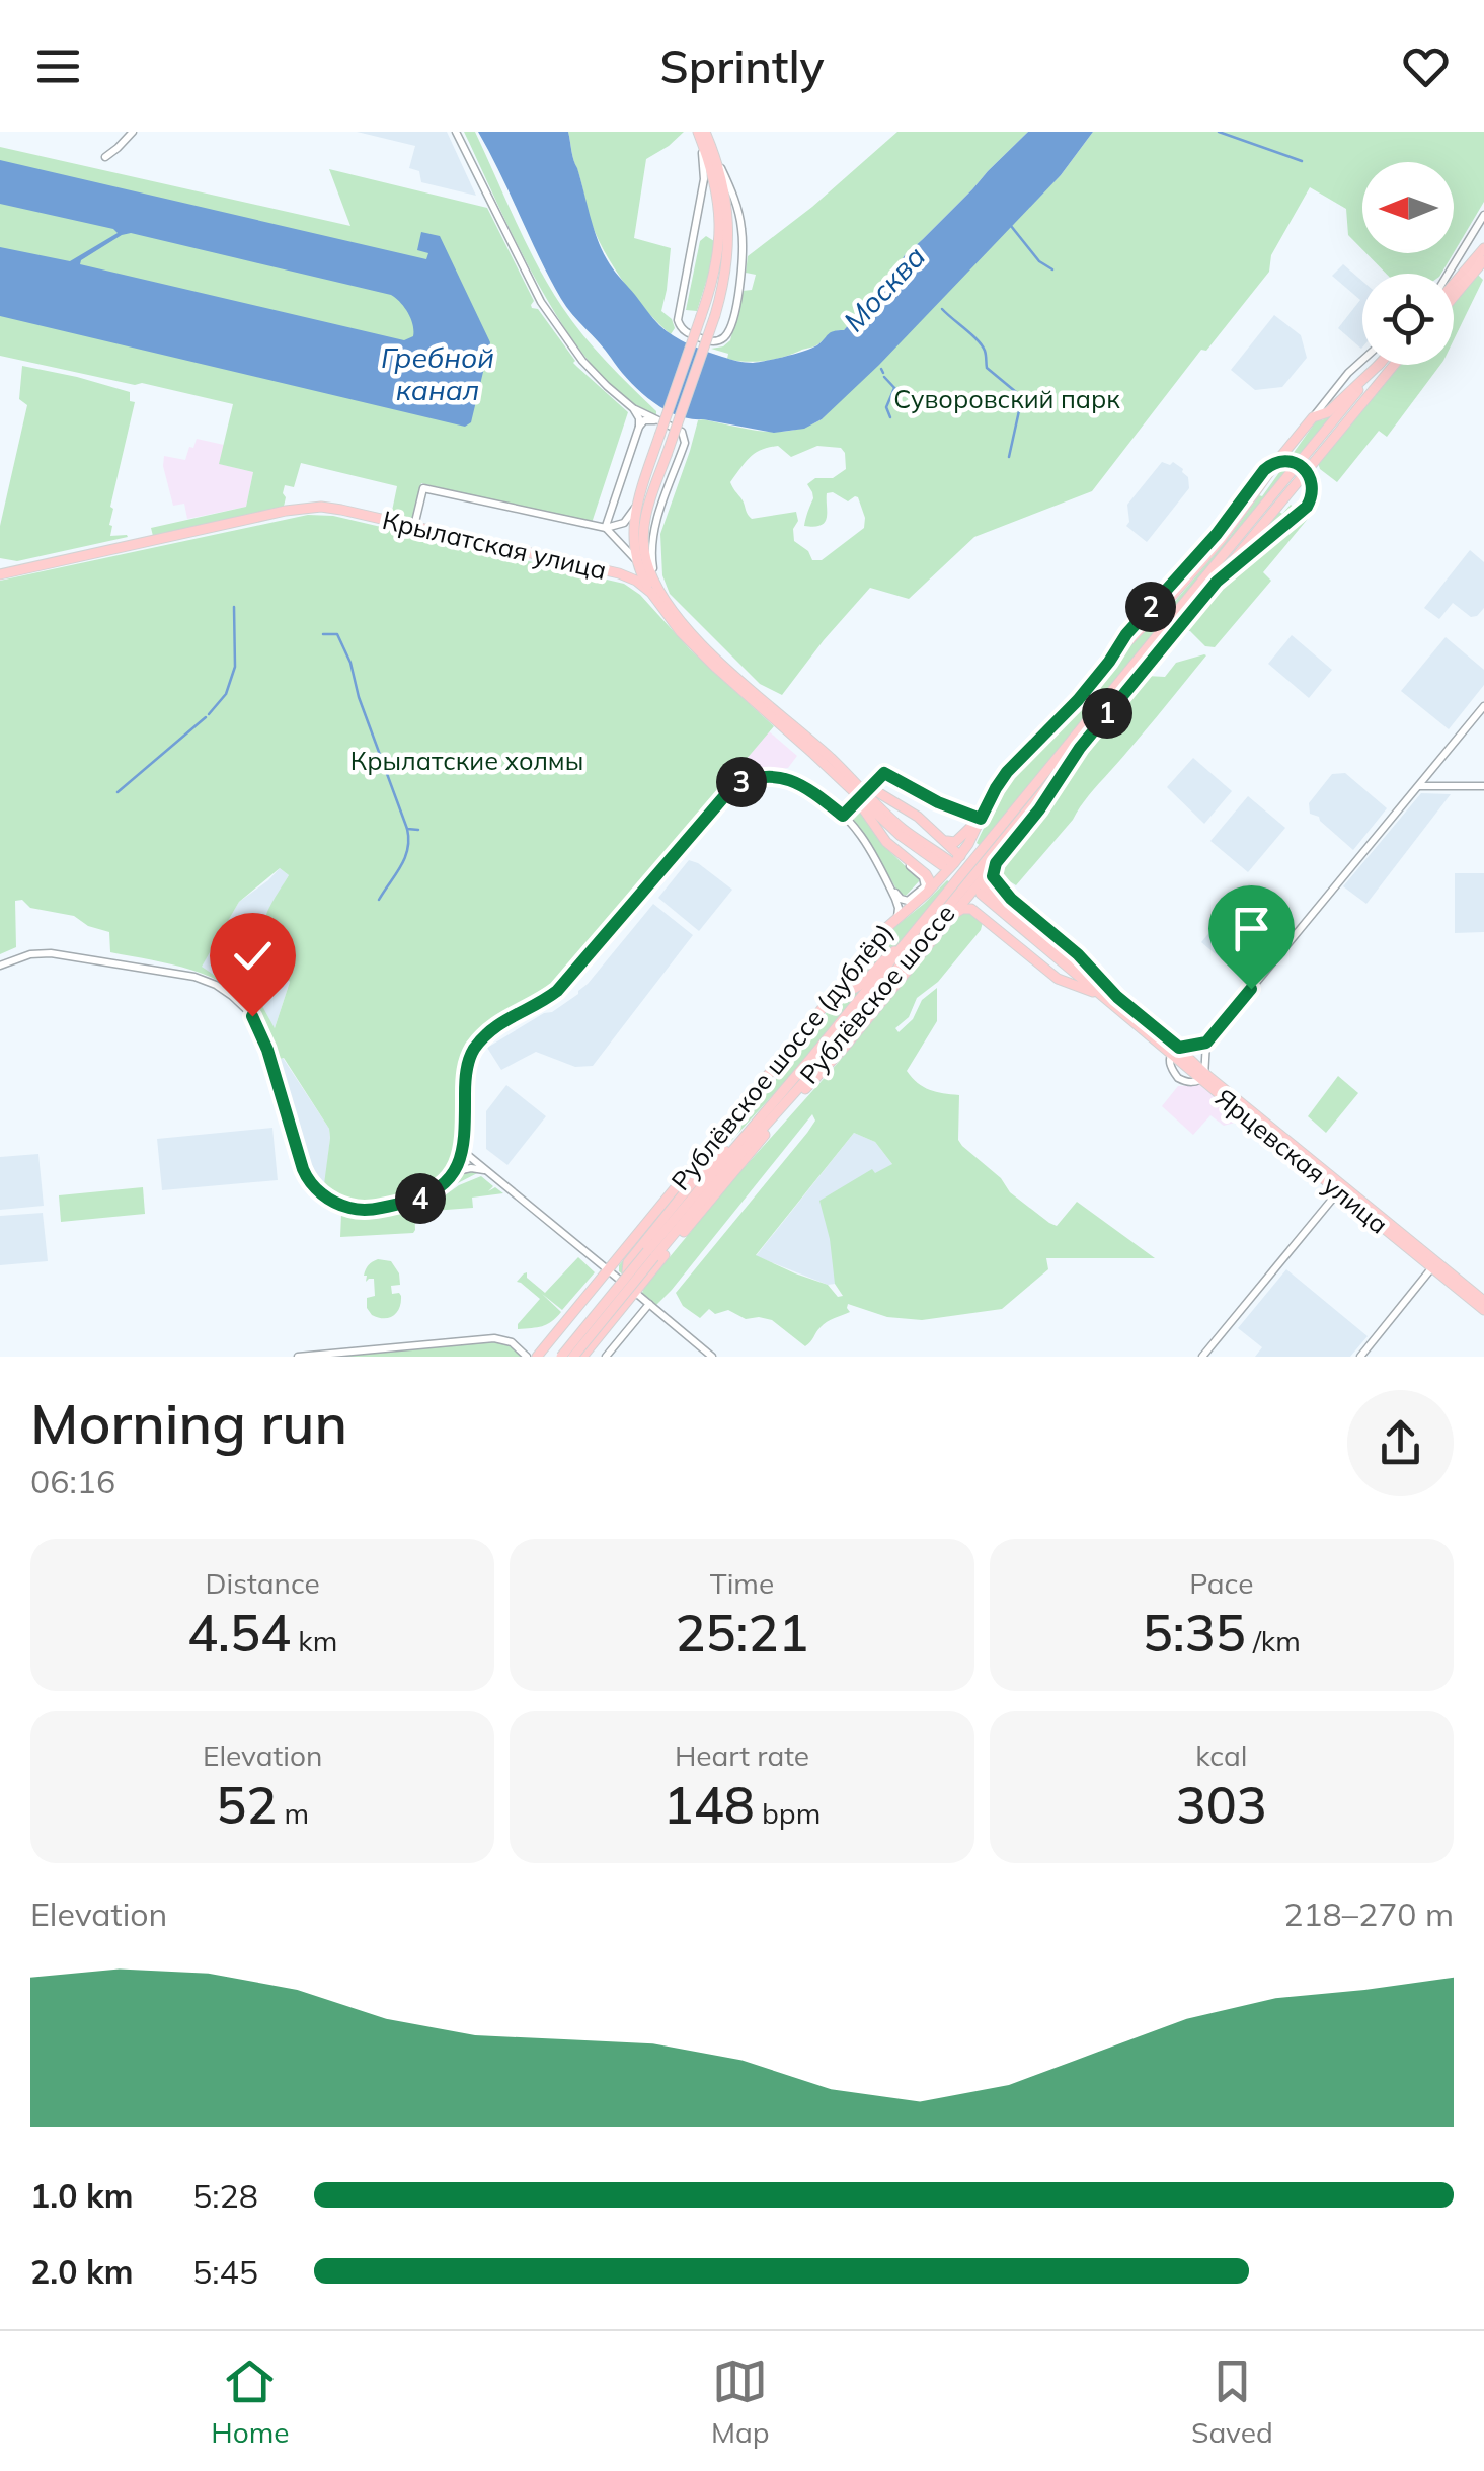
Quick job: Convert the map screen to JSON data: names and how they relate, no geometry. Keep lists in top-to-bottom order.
{
  "streets": {
    "main road": [
      "Крылатская улица",
      "Рублёвское шоссе",
      "Рублёвское шоссе (дублёр)",
      "Ярцевская улица"
    ]
  },
  "crossings": [
    ["Рублёвское шоссе", "Рублёвское шоссе (дублёр)"]
  ],
  "water": ["Москва", "Гребной канал"],
  "parks": ["Суворовский парк", "Крылатские холмы"],
  "north": "left",
  "page": {
    "header": "Sprintly",
    "pins": [
      "2",
      "1",
      "3",
      "4"
    ],
    "heading": ["Morning run", "06:16"],
    "stats": [
      ["Distance", "4.54 km"],
      ["Time", "25:21"],
      ["Pace", "5:35 /km"],
      ["Elevation", "52 m"],
      ["Heart rate", "148 bpm"],
      ["kcal", "303"]
    ],
    "chart": ["Elevation", "218–270 m"],
    "list": [
      {
        "name": "1.0 km",
        "note": "5:28"
      },
      {
        "name": "2.0 km",
        "note": "5:45"
      }
    ],
    "tabs": ["Home", "Map", "Saved"]
  }
}
